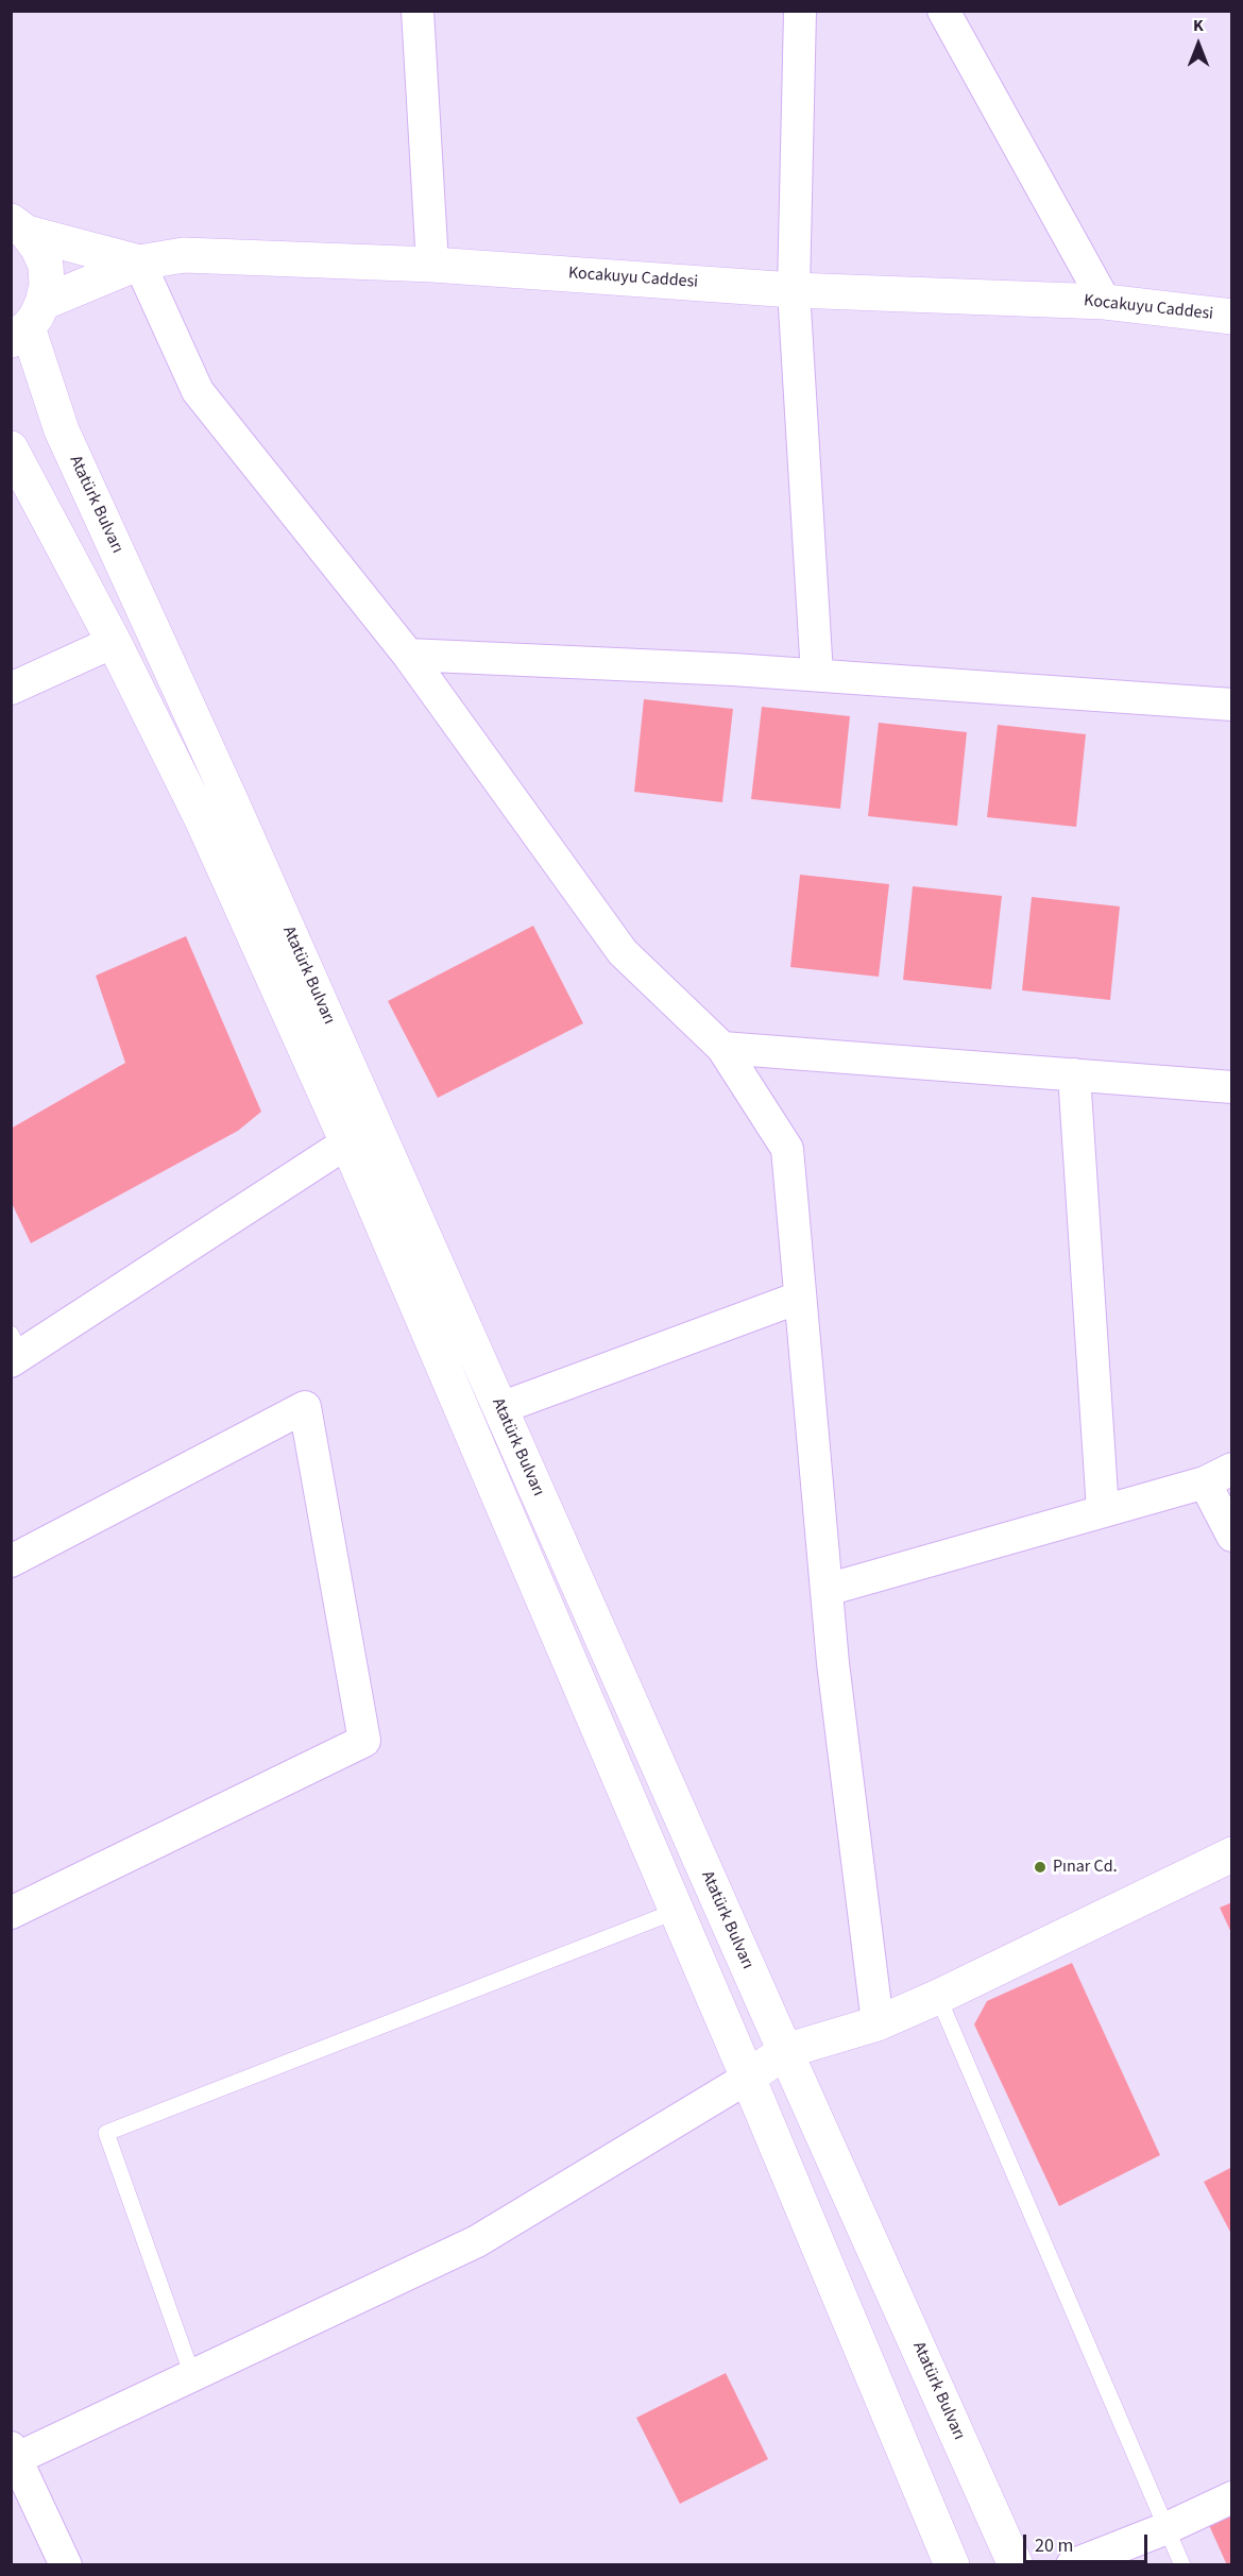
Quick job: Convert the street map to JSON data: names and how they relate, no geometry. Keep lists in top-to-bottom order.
{
  "streets": {
    "main road": ["Kocakuyu Caddesi", "Atatürk Bulvarı"]
  },
  "crossings": [
    ["Kocakuyu Caddesi", "Atatürk Bulvarı"]
  ],
  "places": ["Pınar Cd."],
  "scale_bar": "20 m",
  "north": "top"
}
